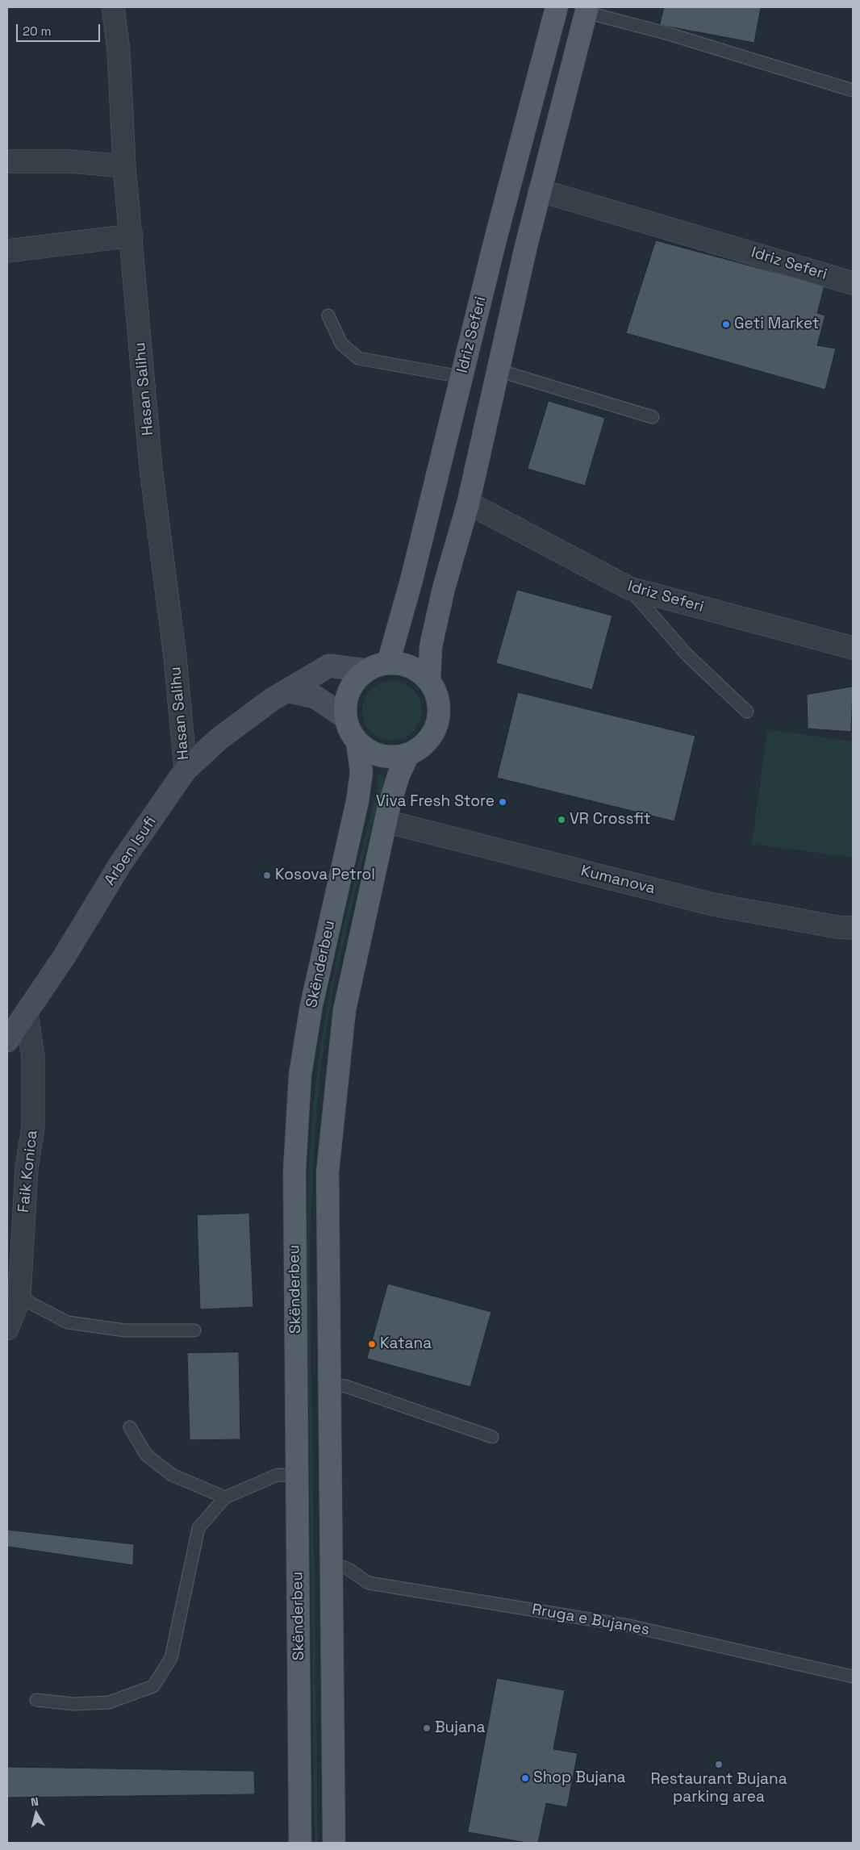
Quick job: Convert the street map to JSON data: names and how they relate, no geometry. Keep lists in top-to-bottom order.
{
  "streets": {
    "main road": ["Idriz Seferi", "Skënderbeu"],
    "street": [
      "Hasan Salihu",
      "Arben Isufi",
      "Kumanova",
      "Faik Konica"
    ],
    "lane": ["Rruga e Bujanes"]
  },
  "crossings": [
    ["Idriz Seferi", "Arben Isufi"],
    ["Idriz Seferi", "Skënderbeu"],
    ["Hasan Salihu", "Arben Isufi"],
    ["Arben Isufi", "Skënderbeu"],
    ["Arben Isufi", "Faik Konica"]
  ],
  "places": [
    "Geti Market",
    "Viva Fresh Store",
    "VR Crossfit",
    "Kosova Petrol",
    "Katana",
    "Bujana",
    "Restaurant Bujana parking area",
    "Shop Bujana"
  ],
  "scale_bar": "20 m",
  "north": "top"
}
